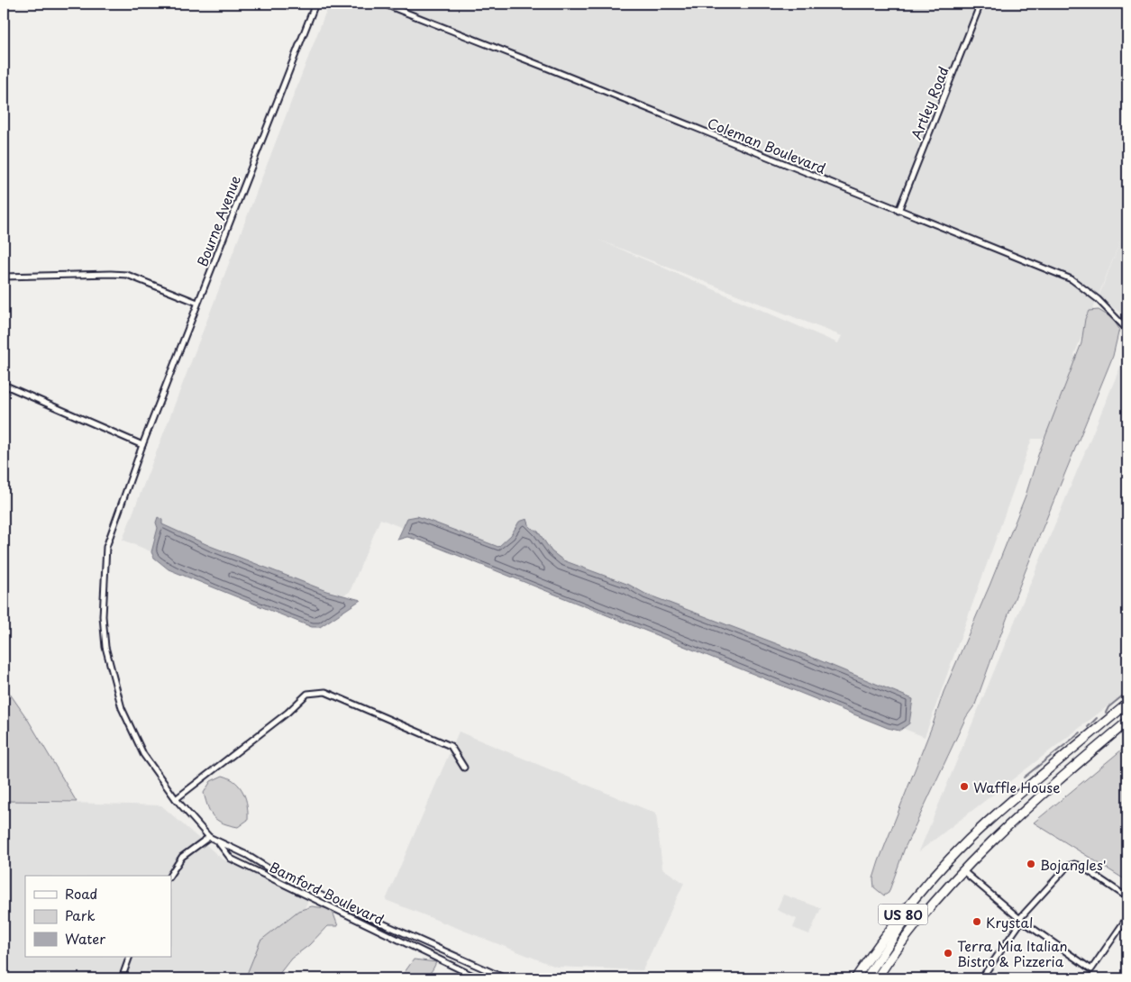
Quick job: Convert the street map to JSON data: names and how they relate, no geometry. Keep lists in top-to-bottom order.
{
  "streets": {
    "main road": ["US 80"],
    "street": [
      "Artley Road",
      "Coleman Boulevard",
      "Bourne Avenue",
      "Bamford Boulevard"
    ]
  },
  "crossings": [
    ["Artley Road", "Coleman Boulevard"],
    ["Bourne Avenue", "Bamford Boulevard"]
  ],
  "places": [
    "Waffle House",
    "Bojangles'",
    "Krystal",
    "Terra Mia Italian Bistro & Pizzeria"
  ],
  "legend": ["Road", "Park", "Water"]
}
